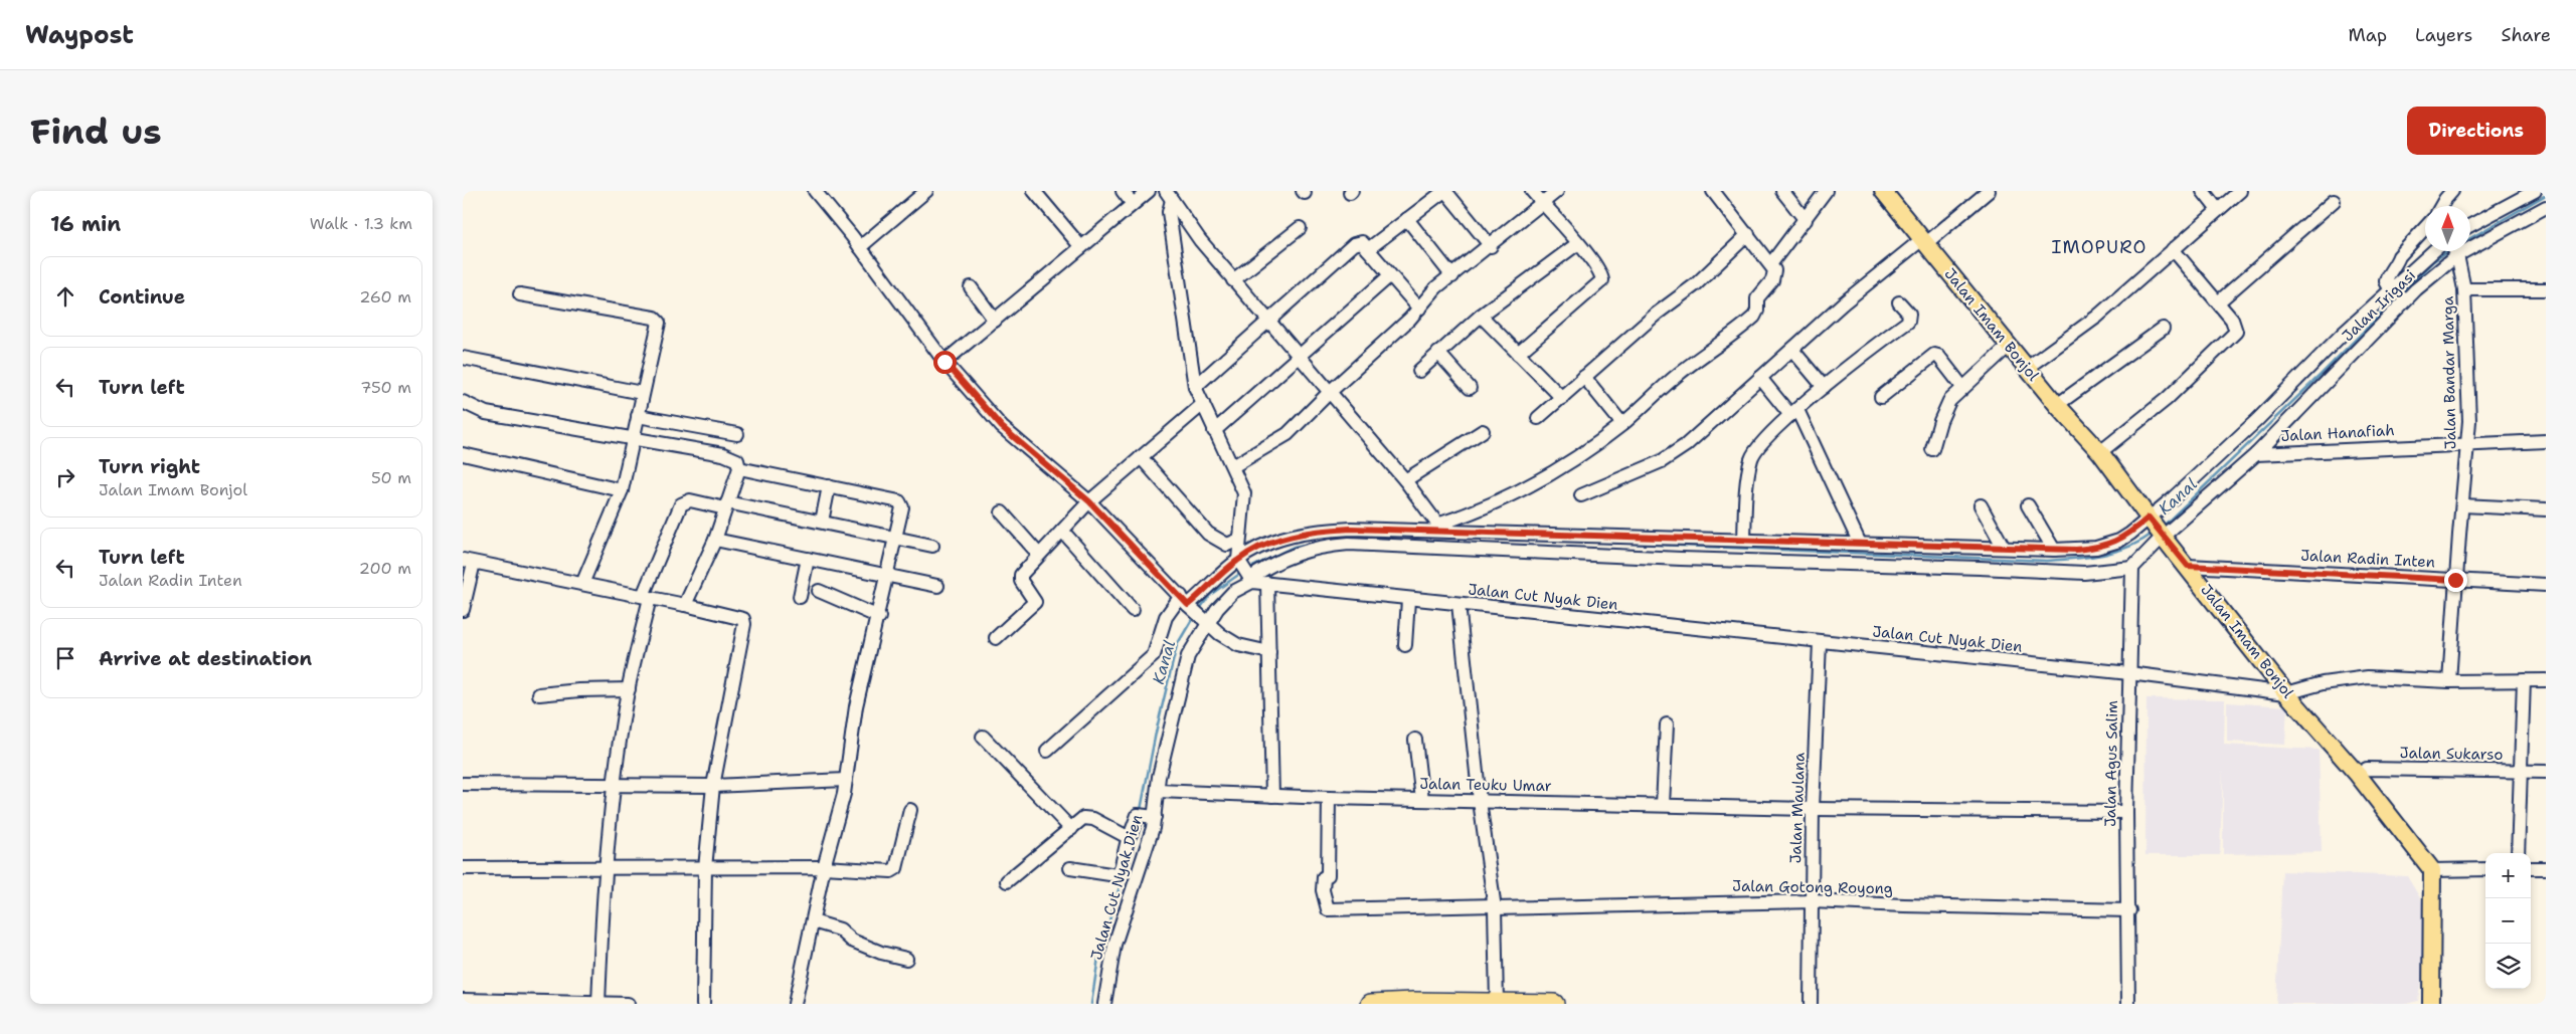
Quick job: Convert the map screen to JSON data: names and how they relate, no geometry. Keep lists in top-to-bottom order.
{
  "streets": {
    "main road": ["Jalan Imam Bonjol"],
    "street": [
      "Jalan Irigasi",
      "Jalan Bandar Marga",
      "Jalan Hanafiah",
      "Jalan Radin Inten",
      "Jalan Cut Nyak Dien",
      "Jalan Sukarso",
      "Jalan Agus Salim",
      "Jalan Teuku Umar",
      "Jalan Maulana",
      "Jalan Gotong Royong"
    ]
  },
  "crossings": [
    ["Jalan Irigasi", "Jalan Hanafiah"],
    ["Jalan Imam Bonjol", "Jalan Radin Inten"],
    ["Jalan Imam Bonjol", "Jalan Cut Nyak Dien"],
    ["Jalan Imam Bonjol", "Jalan Sukarso"],
    ["Jalan Bandar Marga", "Jalan Hanafiah"],
    ["Jalan Bandar Marga", "Jalan Radin Inten"],
    ["Jalan Cut Nyak Dien", "Jalan Agus Salim"],
    ["Jalan Cut Nyak Dien", "Jalan Teuku Umar"],
    ["Jalan Cut Nyak Dien", "Jalan Maulana"],
    ["Jalan Agus Salim", "Jalan Teuku Umar"],
    ["Jalan Agus Salim", "Jalan Gotong Royong"],
    ["Jalan Teuku Umar", "Jalan Maulana"],
    ["Jalan Teuku Umar", "Jalan Gotong Royong"],
    ["Jalan Maulana", "Jalan Gotong Royong"]
  ],
  "districts": ["IMOPURO"],
  "water": ["Kanal"],
  "north": "top",
  "page": {
    "header": "Waypost",
    "nav": ["Map", "Layers", "Share"],
    "buttons": "Directions",
    "title": "Find us",
    "heading": ["16 min", "Walk · 1.3 km"],
    "list": [
      ["Continue", "260 m"],
      ["Turn left", "750 m"],
      ["Turn right", "Jalan Imam Bonjol", "50 m"],
      ["Turn left", "Jalan Radin Inten", "200 m"],
      "Arrive at destination"
    ],
    "map_buttons": ["+", "−"]
  }
}
